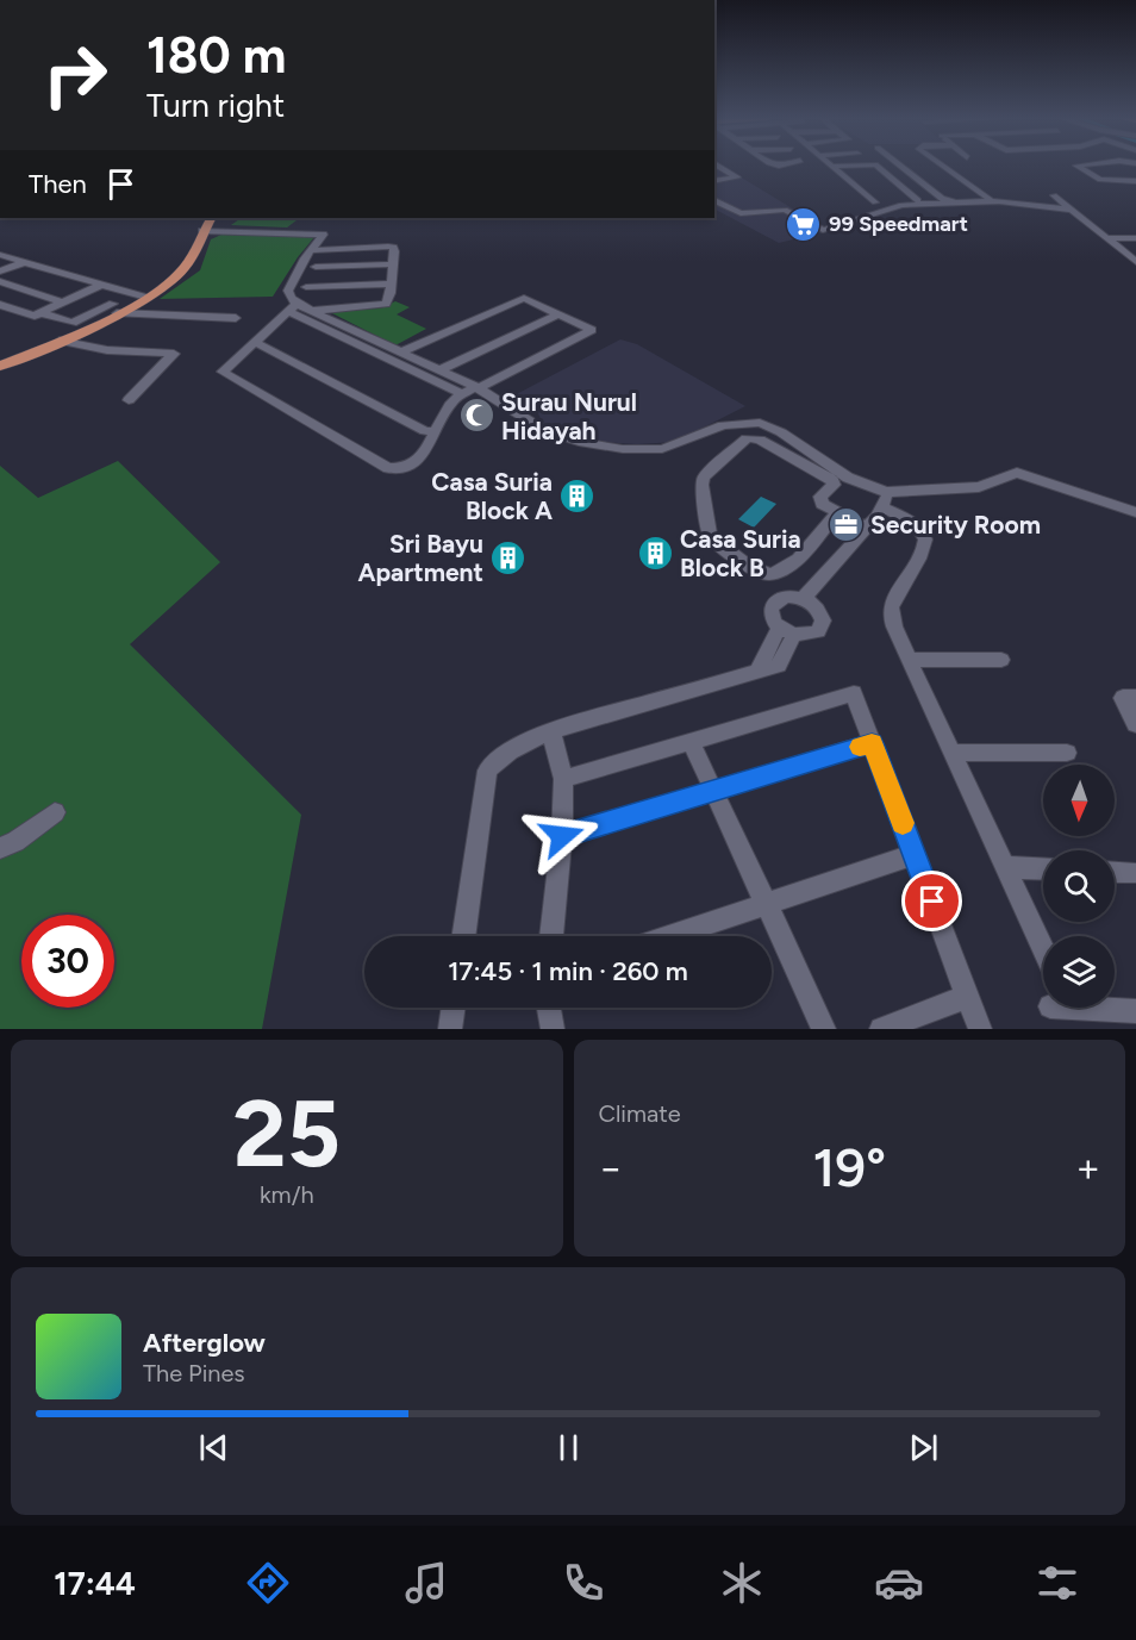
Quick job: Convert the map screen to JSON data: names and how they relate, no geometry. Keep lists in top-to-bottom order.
{
  "places": {
    "supermarket": ["99 Speedmart"],
    "mosque": ["Surau Nurul Hidayah"],
    "building": ["Casa Suria Block A", "Casa Suria Block B", "Sri Bayu Apartment"],
    "office": ["Security Room"]
  },
  "north": "bottom",
  "page": {
    "turn": ["180 m", "Turn right"],
    "then": "Then",
    "limit": "30",
    "trip": "17:45 · 1 min · 260 m",
    "tile": [
      ["25", "km/h"],
      "Climate"
    ],
    "heat": ["−", "19°", "+"],
    "song": ["Afterglow", "The Pines"],
    "tabs": "17:44"
  }
}
